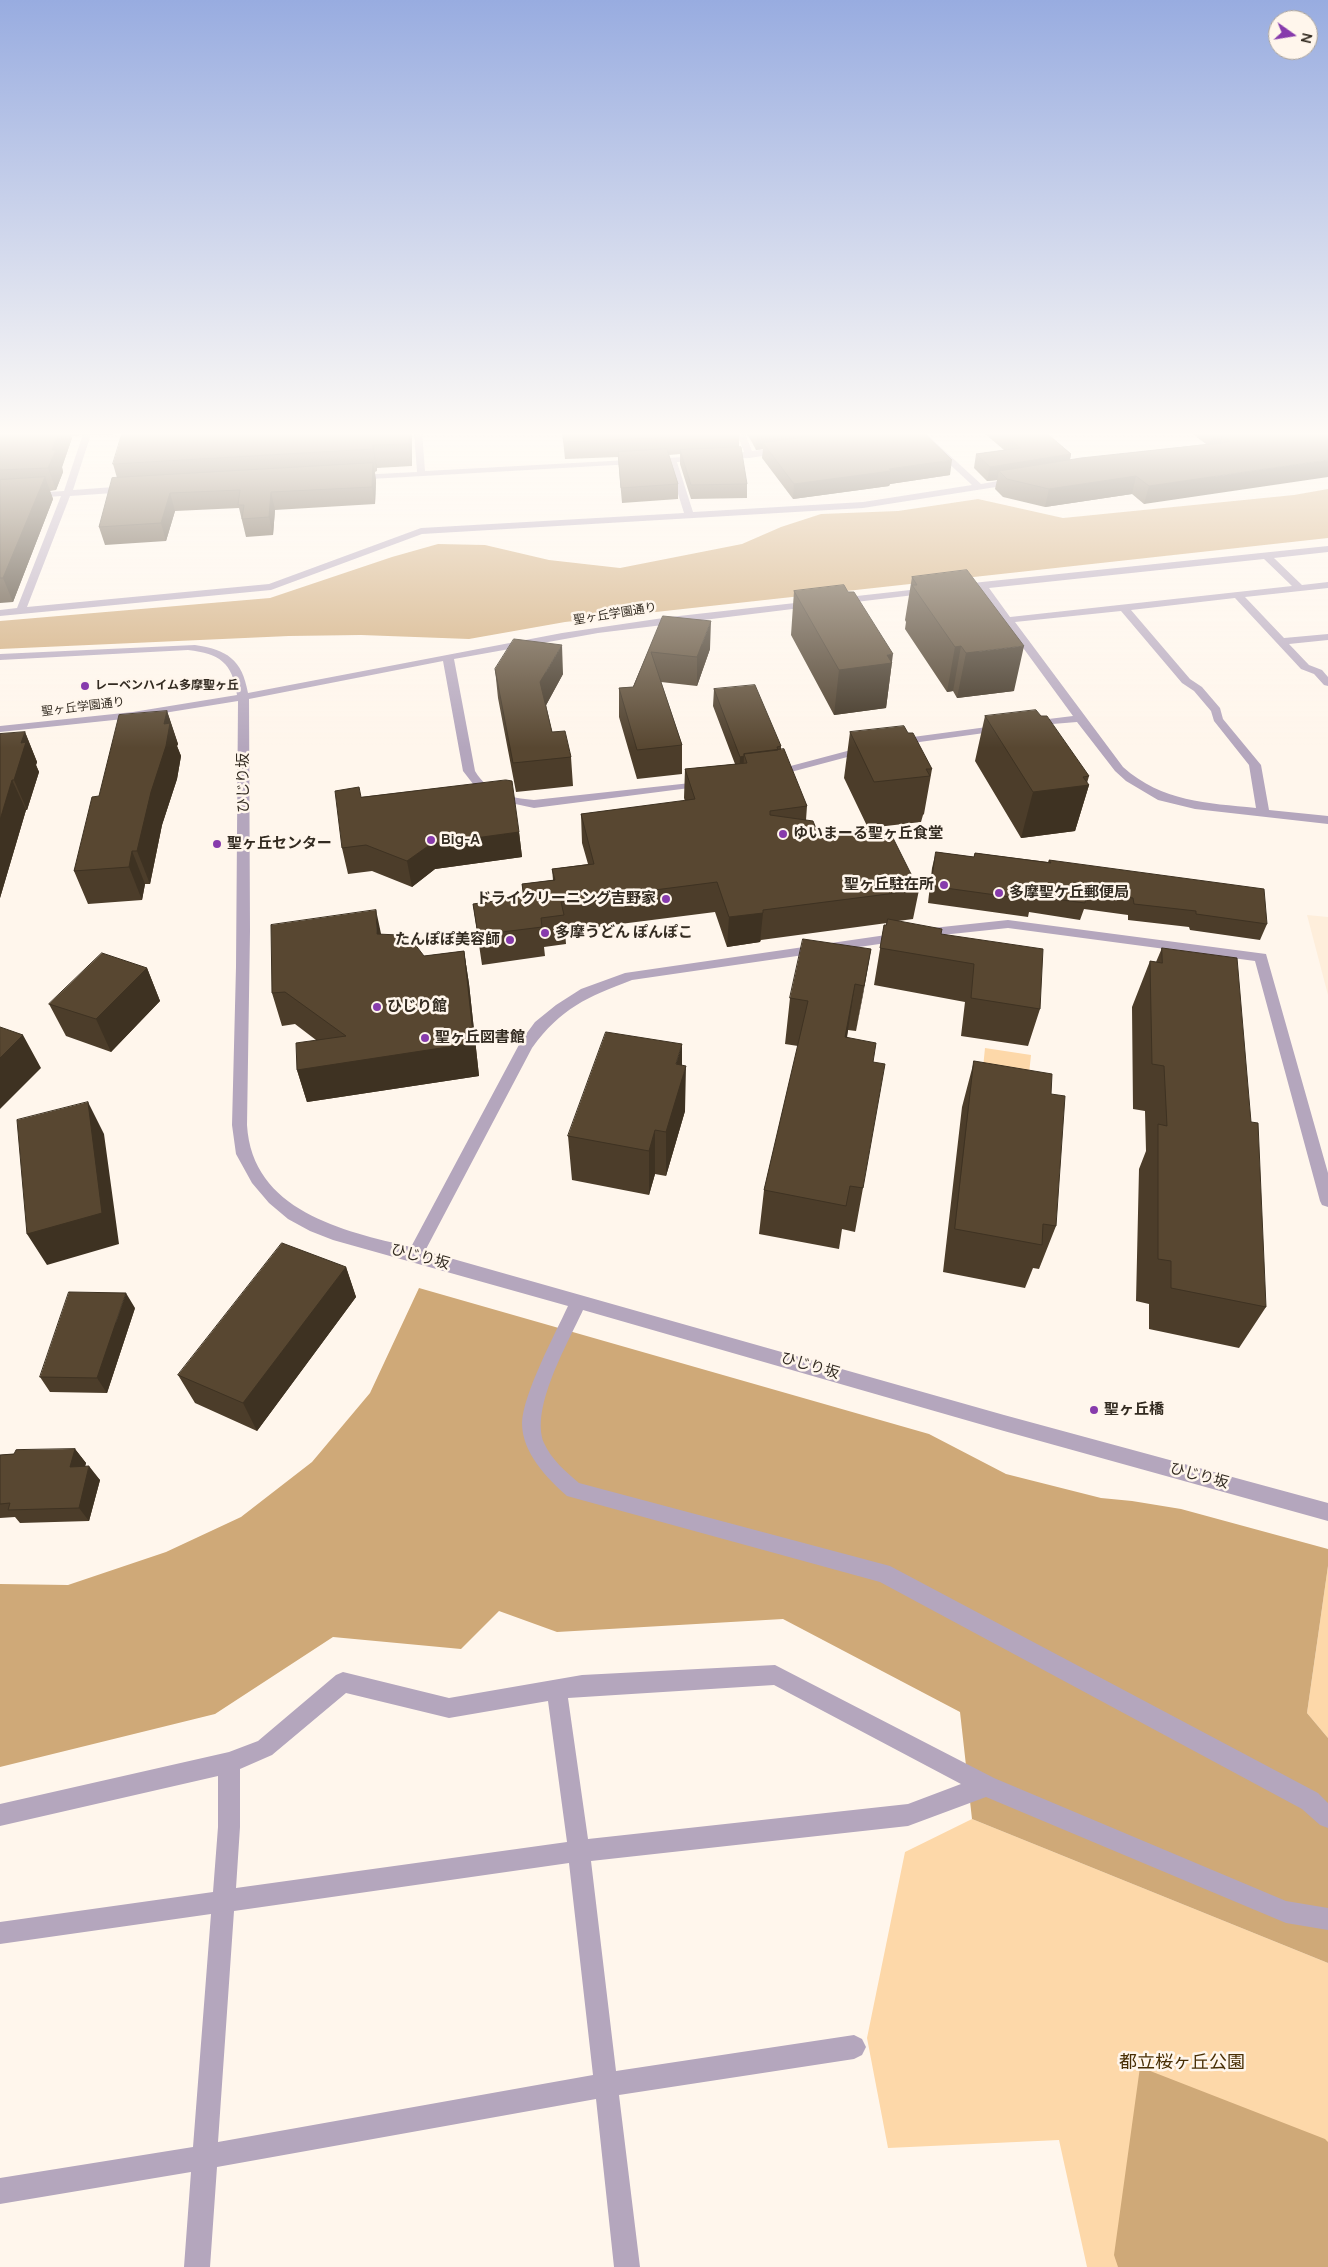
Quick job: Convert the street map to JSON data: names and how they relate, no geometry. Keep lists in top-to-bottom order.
{
  "streets": {
    "street": ["聖ヶ丘学園通り", "ひじり坂"]
  },
  "crossings": [
    ["聖ヶ丘学園通り", "ひじり坂"]
  ],
  "parks": ["都立桜ヶ丘公園"],
  "places": [
    "レーベンハイム多摩聖ヶ丘",
    "ゆいまーる聖ヶ丘食堂",
    "Big-A",
    "聖ヶ丘センター",
    "聖ヶ丘駐在所",
    "多摩聖ケ丘郵便局",
    "ドライクリーニング吉野家",
    "多摩うどん ぽんぽこ",
    "たんぽぽ美容師",
    "ひじり館",
    "聖ヶ丘図書館",
    "聖ヶ丘橋"
  ],
  "north": "right"
}
